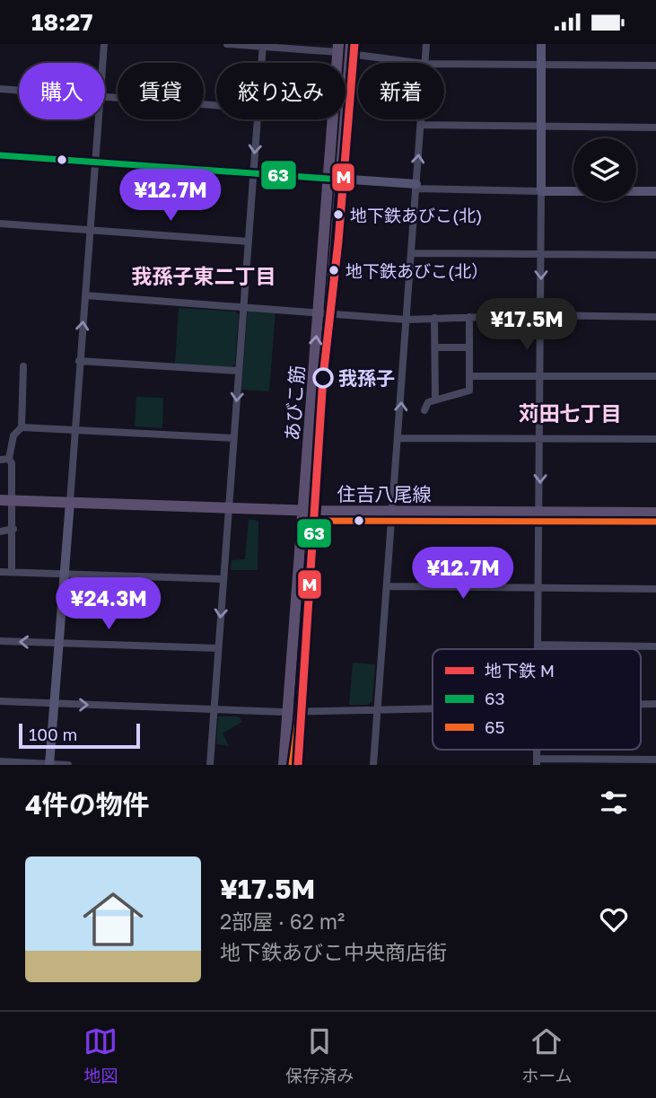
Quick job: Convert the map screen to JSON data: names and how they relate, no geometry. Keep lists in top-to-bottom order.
{
  "streets": {
    "main road": ["あびこ筋", "住吉八尾線"]
  },
  "crossings": [
    ["あびこ筋", "住吉八尾線"]
  ],
  "districts": ["我孫子東二丁目", "苅田七丁目"],
  "places": ["地下鉄あびこ(北)", "地下鉄あびこ(北）", "我孫子"],
  "lines": ["metro line M", "transit line 63", "transit line 65"],
  "legend": ["地下鉄 M", "63", "65"],
  "scale_bar": "100 m",
  "page": {
    "status": "18:27",
    "chip": [
      "購入",
      "賃貸",
      "絞り込み",
      "新着"
    ],
    "price": [
      "¥12.7M",
      "¥17.5M",
      "¥12.7M",
      "¥24.3M"
    ],
    "scale": "100 m",
    "heading": "4件の物件",
    "list": [
      {
        "name": "¥17.5M",
        "note": "2部屋 · 62 m² · 地下鉄あびこ中央商店街"
      }
    ],
    "tabs": ["地図", "保存済み", "ホーム"]
  }
}
